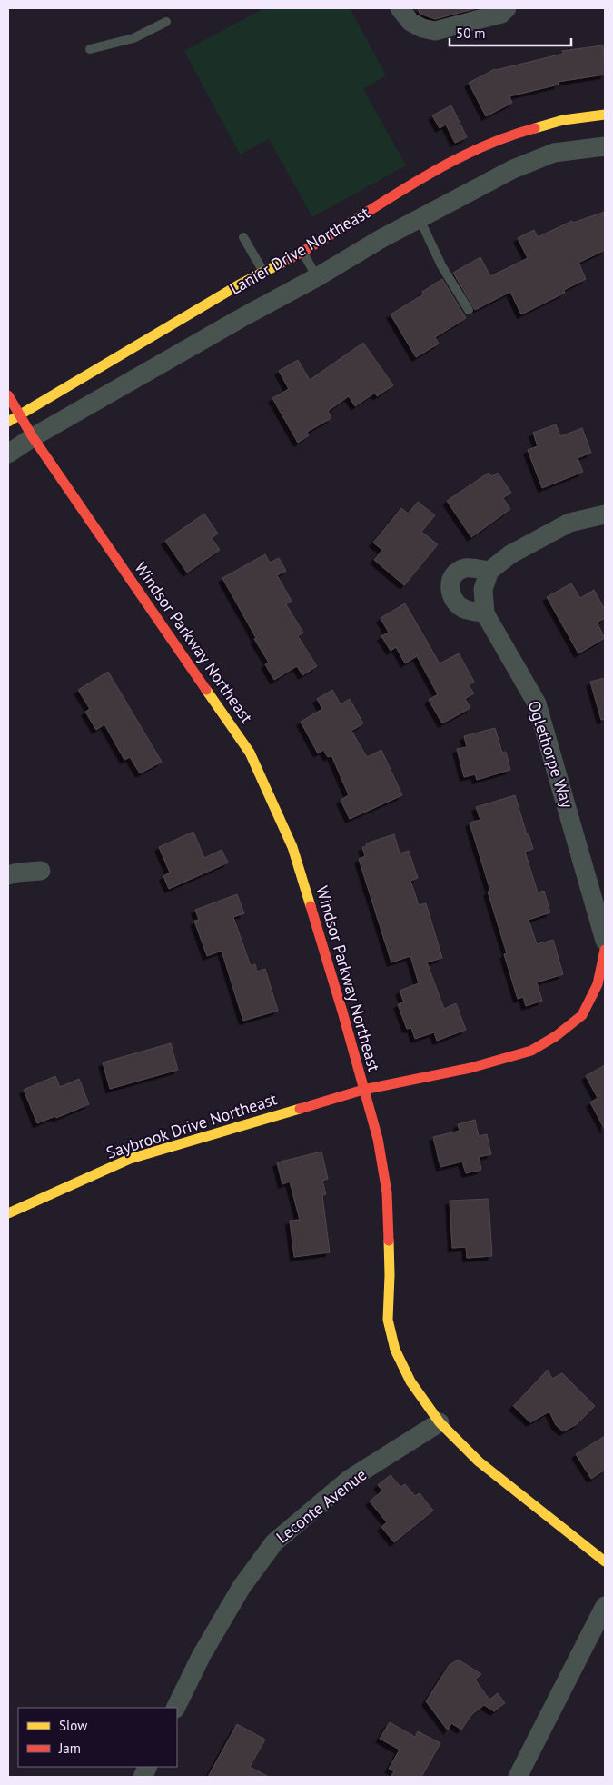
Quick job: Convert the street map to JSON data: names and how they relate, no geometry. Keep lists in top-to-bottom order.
{
  "streets": {
    "street": [
      "Lanier Drive Northeast",
      "Windsor Parkway Northeast",
      "Oglethorpe Way",
      "Saybrook Drive Northeast",
      "Leconte Avenue"
    ]
  },
  "crossings": [
    ["Lanier Drive Northeast", "Windsor Parkway Northeast"],
    ["Windsor Parkway Northeast", "Saybrook Drive Northeast"],
    ["Windsor Parkway Northeast", "Leconte Avenue"]
  ],
  "legend": ["Slow", "Jam"],
  "scale_bar": "50 m"
}
